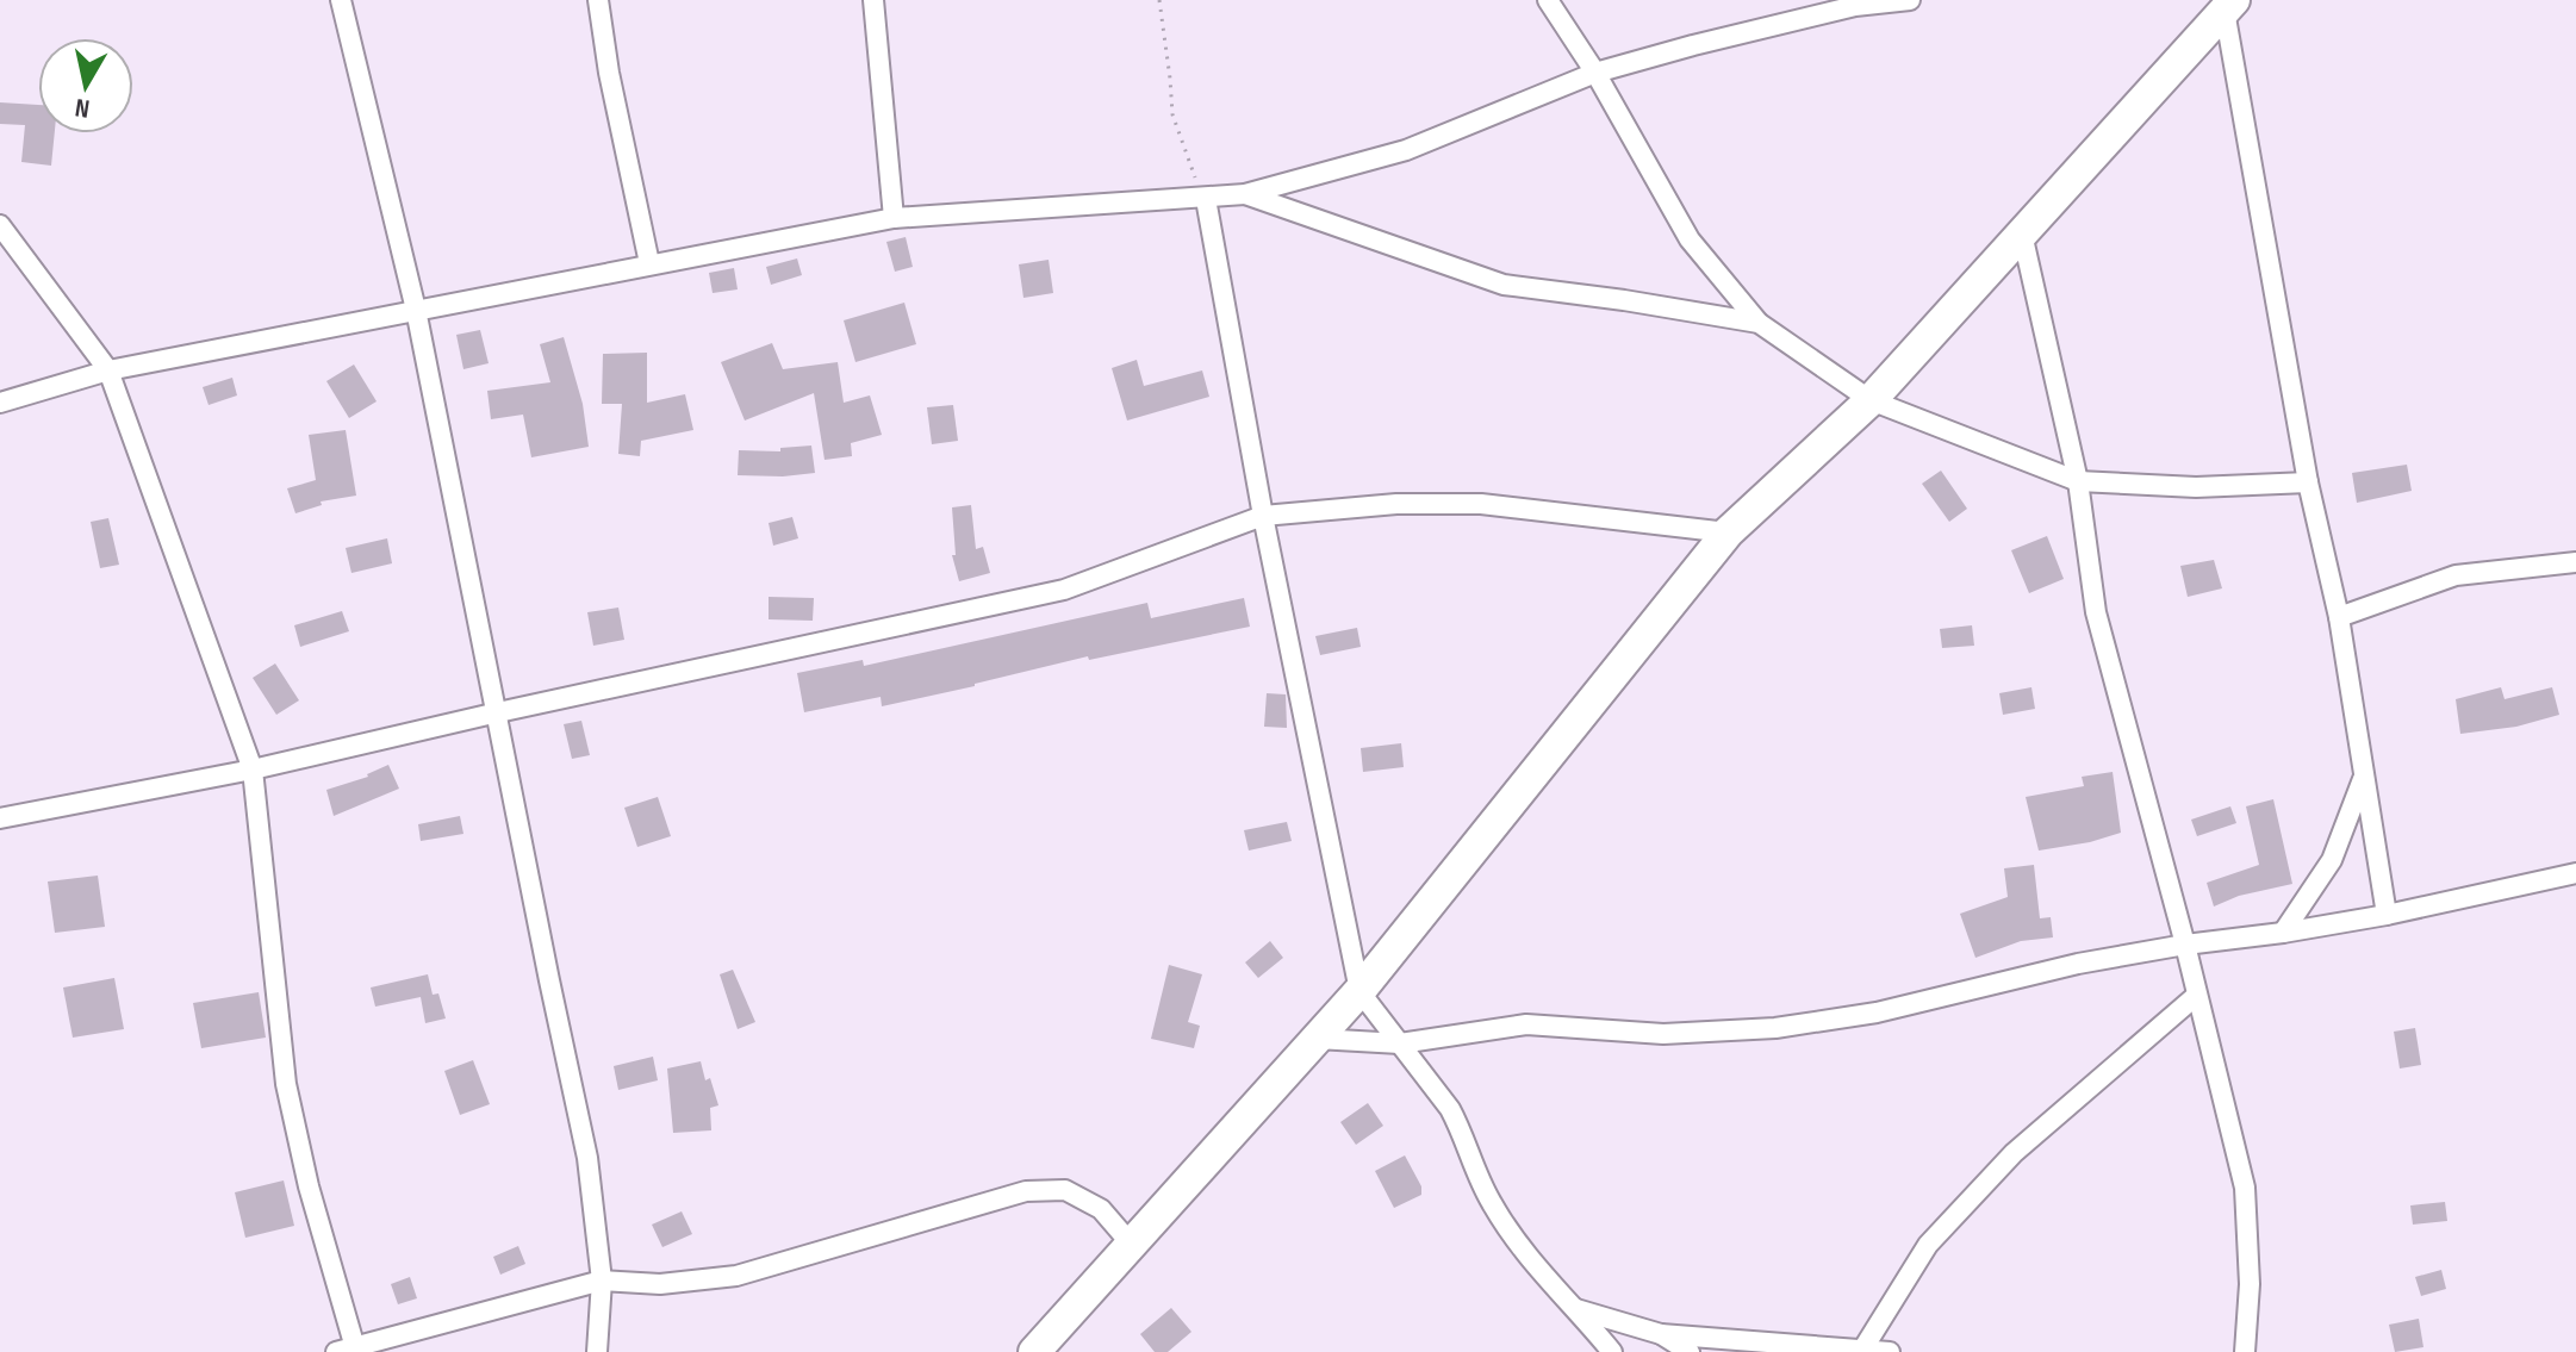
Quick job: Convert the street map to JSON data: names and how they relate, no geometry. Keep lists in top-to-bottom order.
{
  "north": "bottom"
}
